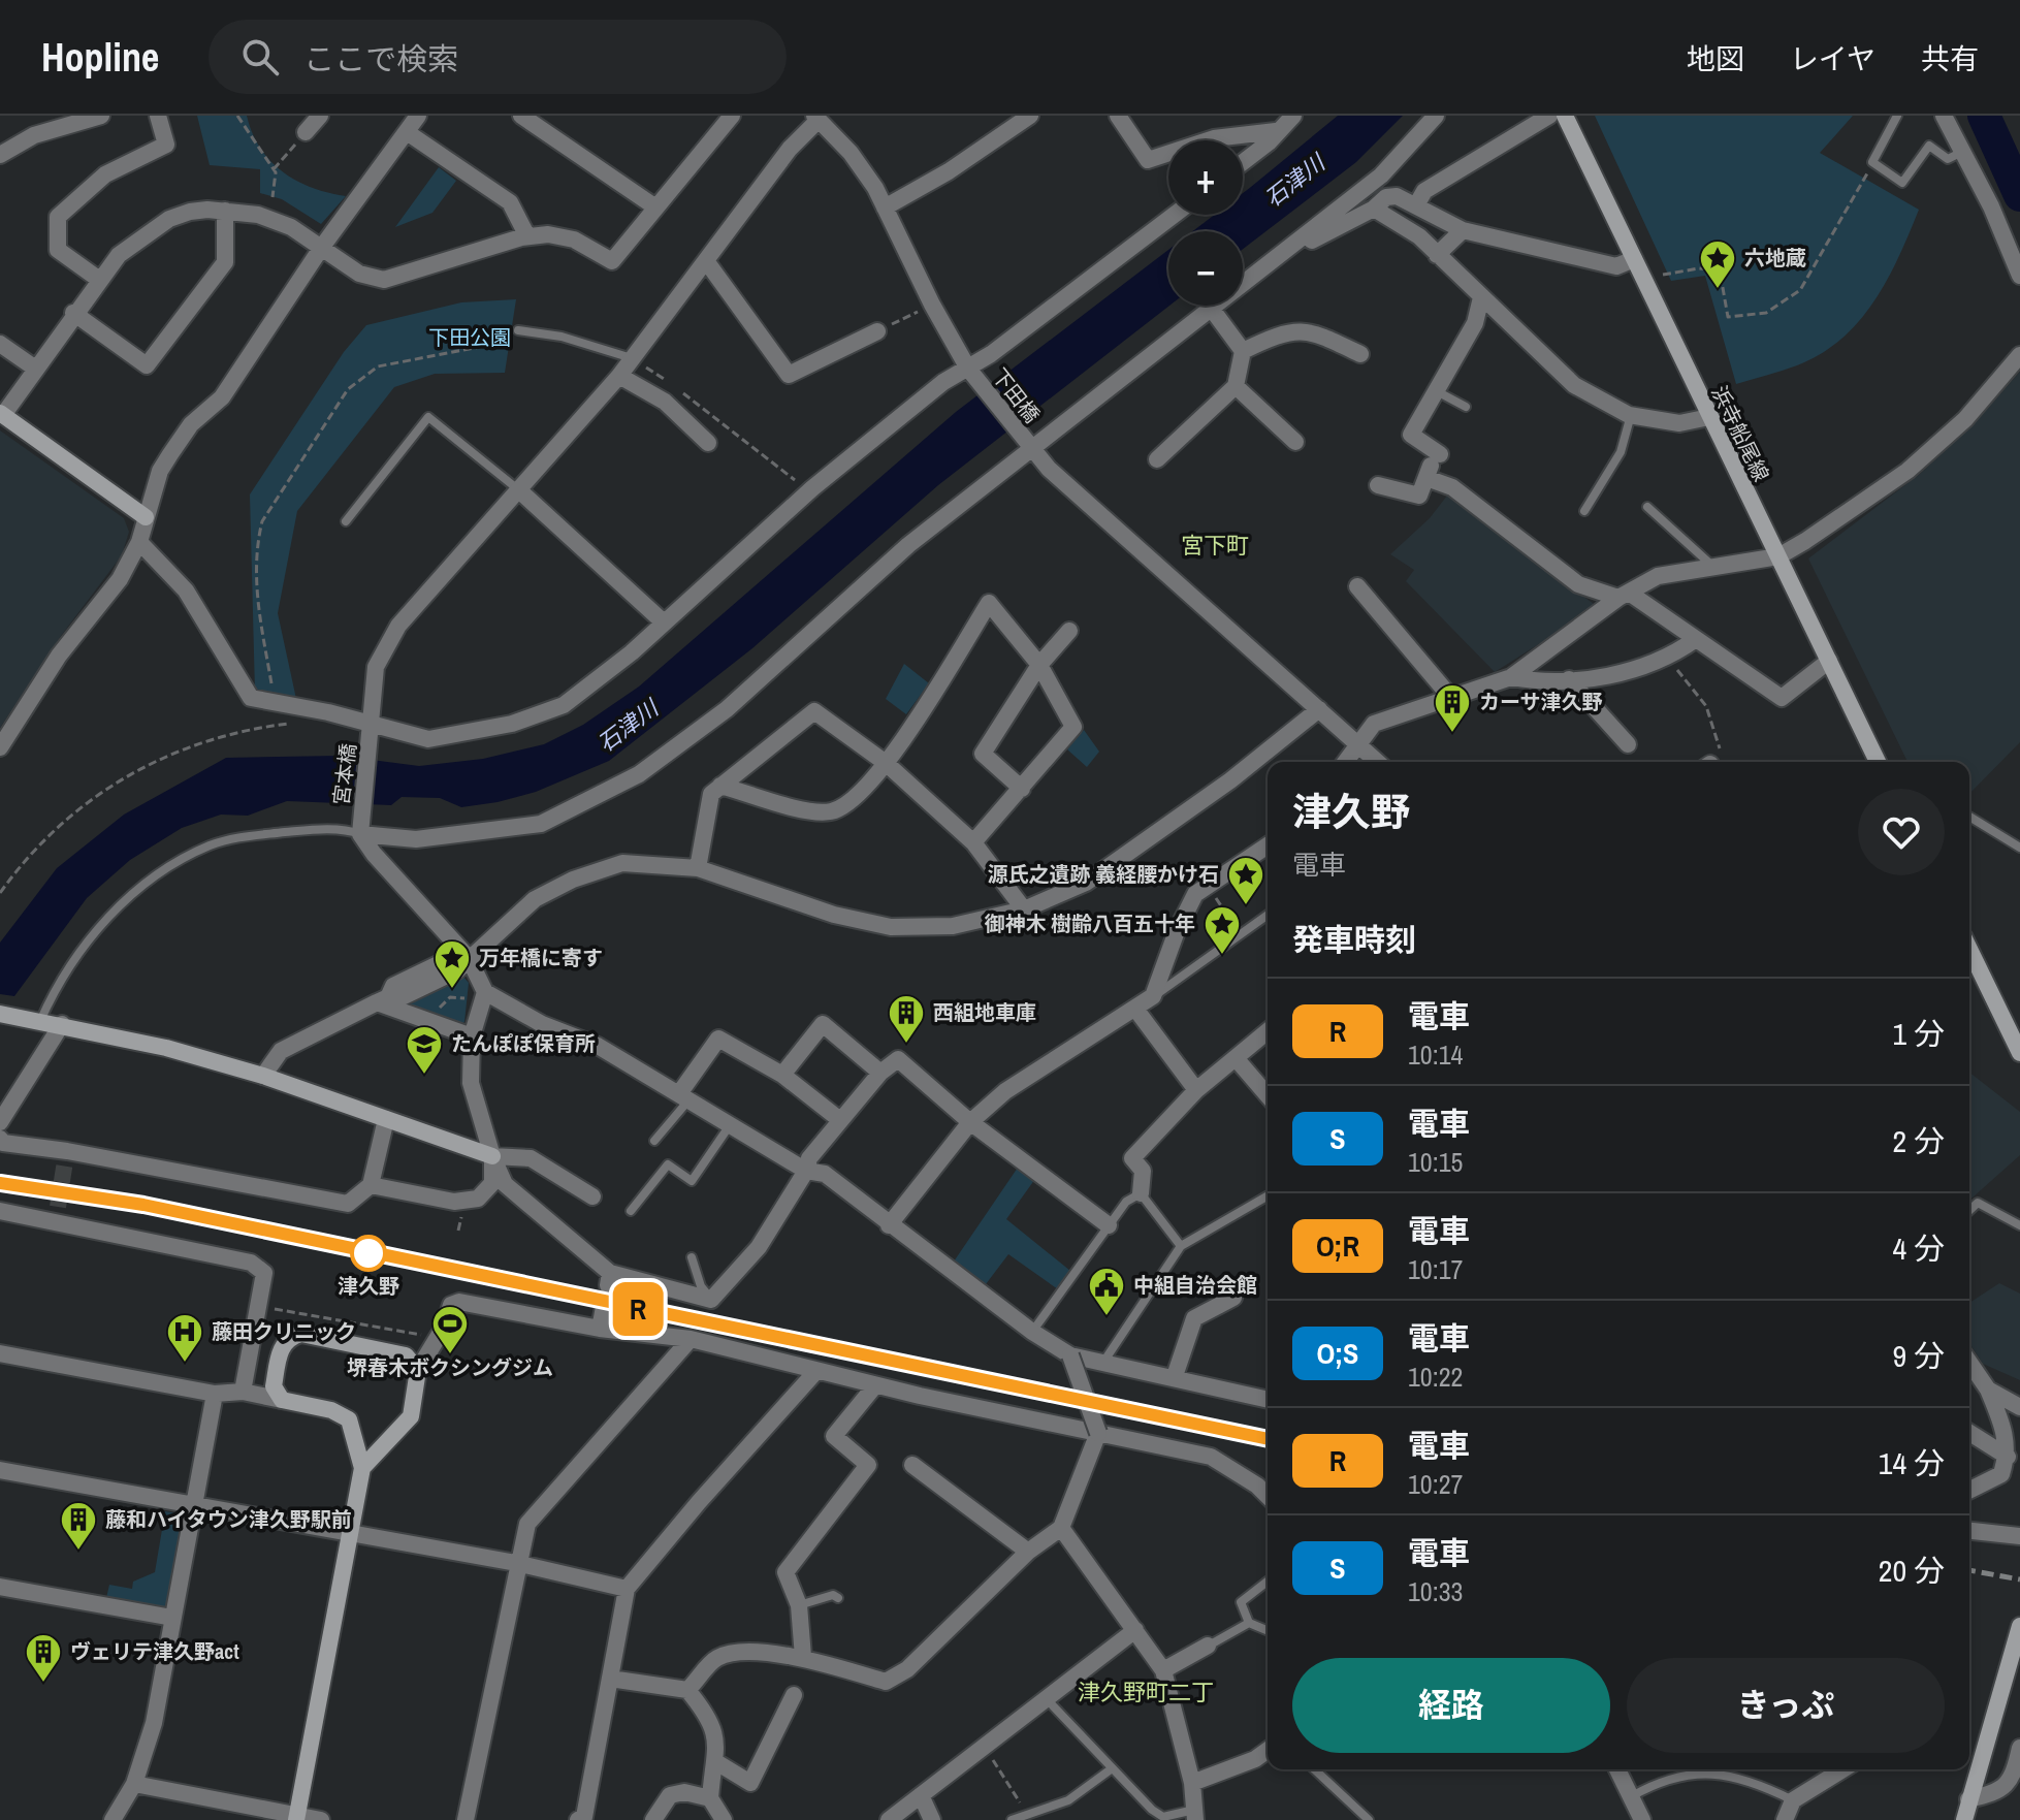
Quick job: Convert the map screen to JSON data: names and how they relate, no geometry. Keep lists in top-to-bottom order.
{
  "streets": {
    "street": ["下田橋", "浜寺船尾線", "宮本橋"]
  },
  "crossings": [
    ["下田橋", "宮本橋"]
  ],
  "districts": ["宮下町", "津久野町二丁"],
  "water": ["石津川"],
  "parks": ["下田公園"],
  "places": {
    "place": [
      "六地蔵",
      "源氏之遺跡 義経腰かけ石",
      "御神木 樹齢八百五十年",
      "万年橋に寄す"
    ],
    "building": [
      "カーサ津久野",
      "西組地車庫",
      "藤和ハイタウン津久野駅前",
      "ヴェリテ津久野act"
    ],
    "school or university": ["たんぽぽ保育所"],
    "other": ["津久野"],
    "public building": ["中組自治会館"],
    "sports": ["堺春木ボクシングジム"],
    "hospital": ["藤田クリニック"]
  },
  "page": {
    "header": "Hopline",
    "search": "ここで検索",
    "nav": ["地図", "レイヤ", "共有"],
    "on_map": "R",
    "map_buttons": ["+", "−"],
    "heading": [
      ["津久野", "電車"],
      "発車時刻"
    ],
    "list": [
      {
        "mark": "R",
        "name": "電車",
        "note": "10:14",
        "value": "1 分"
      },
      {
        "mark": "S",
        "name": "電車",
        "note": "10:15",
        "value": "2 分"
      },
      {
        "mark": "O;R",
        "name": "電車",
        "note": "10:17",
        "value": "4 分"
      },
      {
        "mark": "O;S",
        "name": "電車",
        "note": "10:22",
        "value": "9 分"
      },
      {
        "mark": "R",
        "name": "電車",
        "note": "10:27",
        "value": "14 分"
      },
      {
        "mark": "S",
        "name": "電車",
        "note": "10:33",
        "value": "20 分"
      }
    ],
    "buttons": ["経路", "きっぷ"]
  }
}
